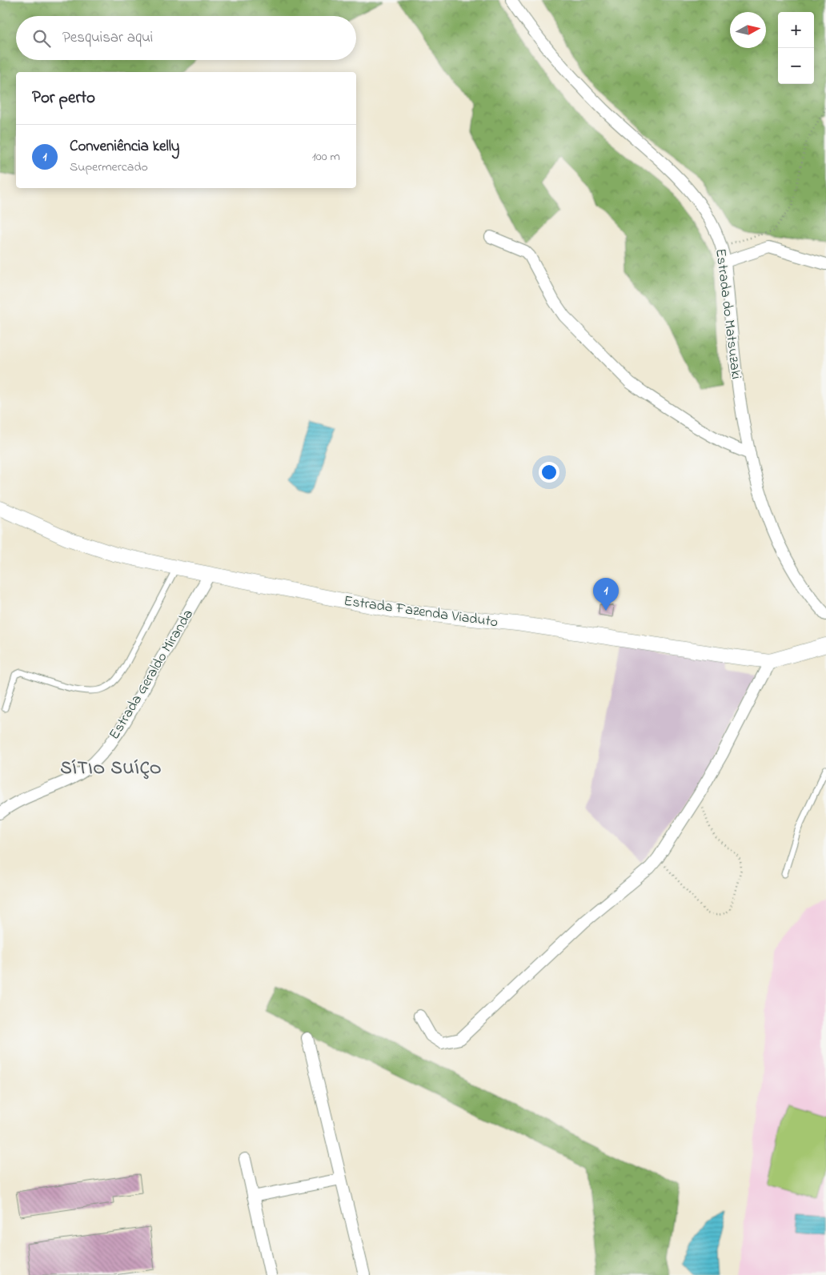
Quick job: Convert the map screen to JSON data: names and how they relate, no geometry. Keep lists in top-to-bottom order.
{
  "streets": {
    "street": ["Estrada do Matsuzaki", "Estrada Fazenda Viaduto", "Estrada Geraldo Miranda"]
  },
  "crossings": [
    ["Estrada Fazenda Viaduto", "Estrada Geraldo Miranda"]
  ],
  "districts": ["SÍTIO SUÍÇO"],
  "north": "right",
  "page": {
    "map_buttons": ["+", "−"],
    "search": "Pesquisar aqui",
    "heading": "Por perto",
    "list": [
      {
        "mark": "1",
        "name": "Conveniência kelly",
        "note": "Supermercado",
        "value": "100 m"
      }
    ],
    "pins": "1"
  }
}
